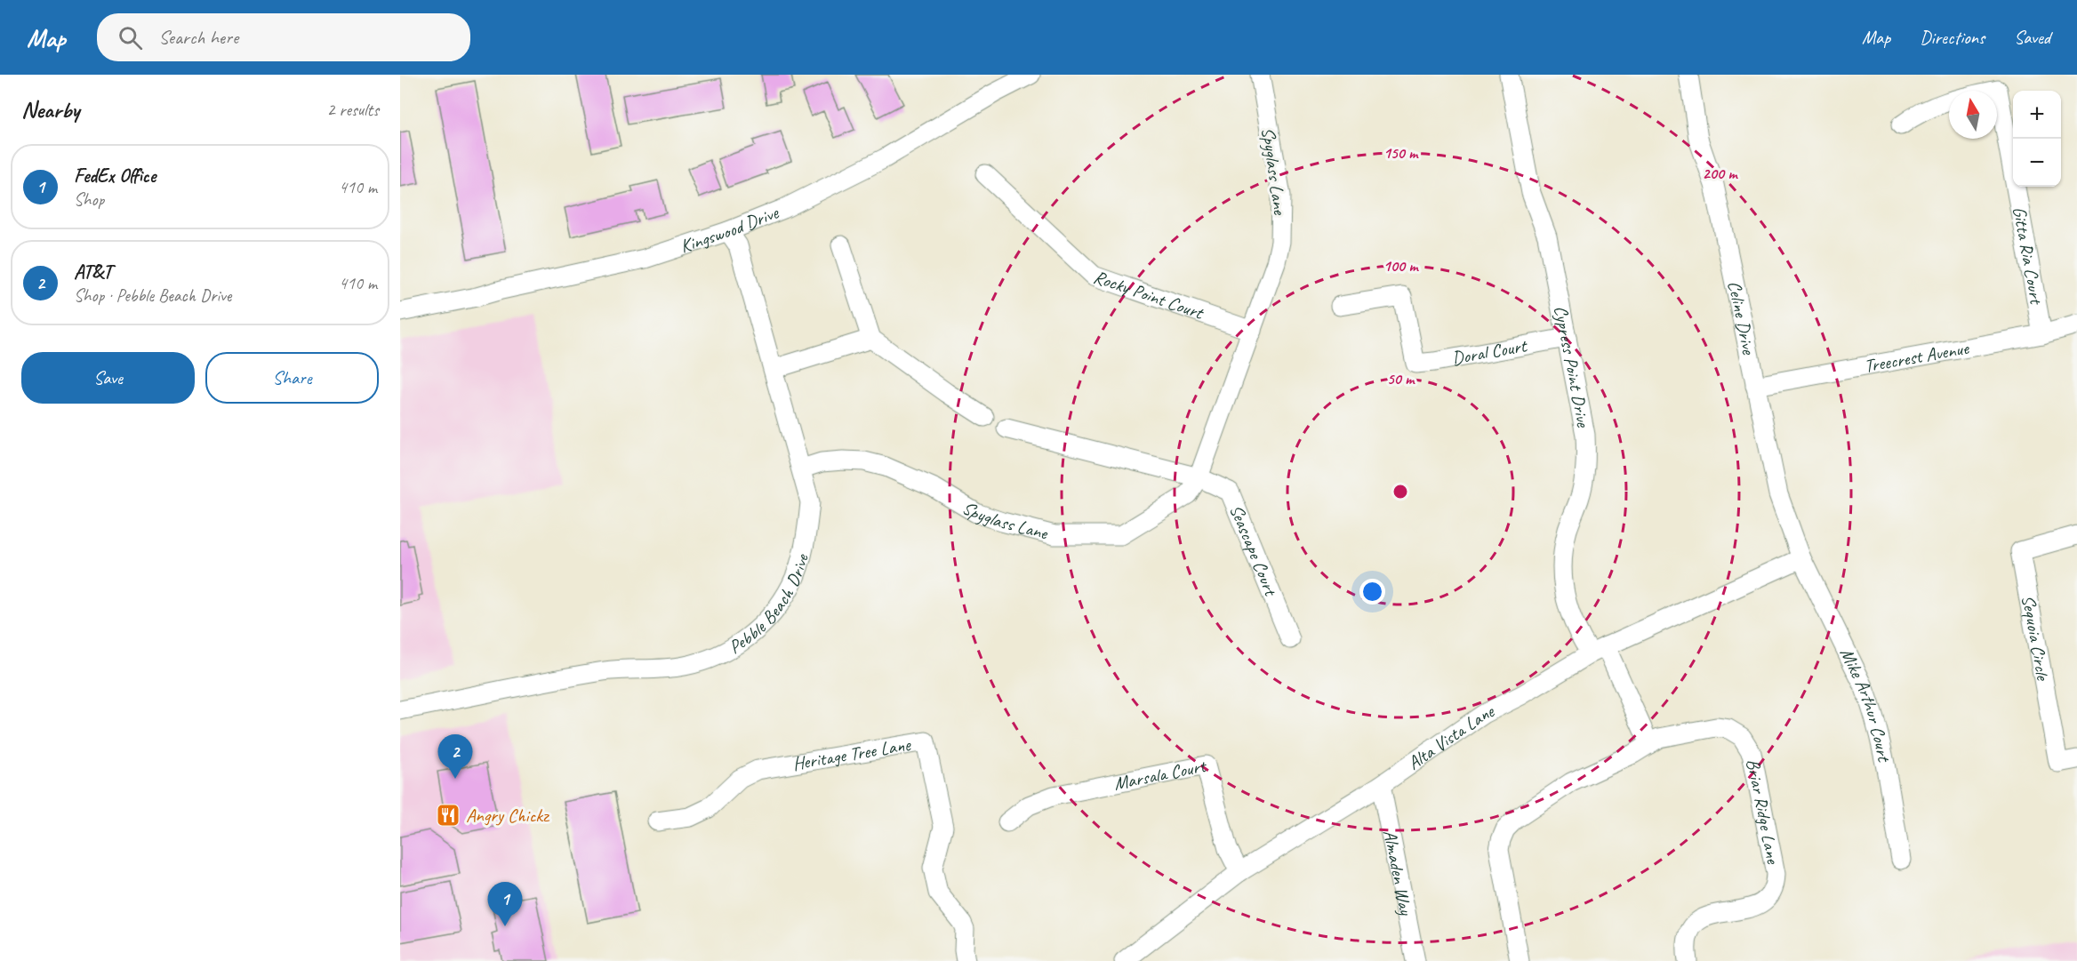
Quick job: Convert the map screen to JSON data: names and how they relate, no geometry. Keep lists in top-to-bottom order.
{
  "streets": {
    "street": [
      "Spyglass Lane",
      "Kingswood Drive",
      "Gitta Ria Court",
      "Rocky Point Court",
      "Celine Drive",
      "Doral Court",
      "Treecrest Avenue",
      "Cypress Point Drive",
      "Seascape Court",
      "Pebble Beach Drive",
      "Sequoia Circle",
      "Mike Arthur Court",
      "Alta Vista Lane",
      "Heritage Tree Lane",
      "Marsala Court",
      "Briar Ridge Lane",
      "Almaden Way"
    ]
  },
  "crossings": [
    ["Spyglass Lane", "Rocky Point Court"],
    ["Spyglass Lane", "Seascape Court"],
    ["Spyglass Lane", "Pebble Beach Drive"],
    ["Kingswood Drive", "Pebble Beach Drive"],
    ["Gitta Ria Court", "Treecrest Avenue"],
    ["Celine Drive", "Treecrest Avenue"],
    ["Celine Drive", "Mike Arthur Court"],
    ["Celine Drive", "Alta Vista Lane"],
    ["Doral Court", "Cypress Point Drive"],
    ["Cypress Point Drive", "Alta Vista Lane"],
    ["Mike Arthur Court", "Alta Vista Lane"],
    ["Alta Vista Lane", "Marsala Court"],
    ["Alta Vista Lane", "Almaden Way"]
  ],
  "places": {
    "restaurant": ["Angry Chickz"]
  },
  "north": "top",
  "page": {
    "header": "Map",
    "search": "Search here",
    "nav": ["Map", "Directions", "Saved"],
    "heading": ["Nearby", "2 results"],
    "map_buttons": ["+", "−"],
    "list": [
      {
        "mark": "1",
        "name": "FedEx Office",
        "note": "Shop",
        "value": "410 m"
      },
      {
        "mark": "2",
        "name": "AT&T",
        "note": "Shop · Pebble Beach Drive",
        "value": "410 m"
      }
    ],
    "buttons": ["Save", "Share"],
    "pins": ["2", "1"]
  },
  "rings": [
    "150 m",
    "200 m",
    "100 m",
    "50 m"
  ]
}
